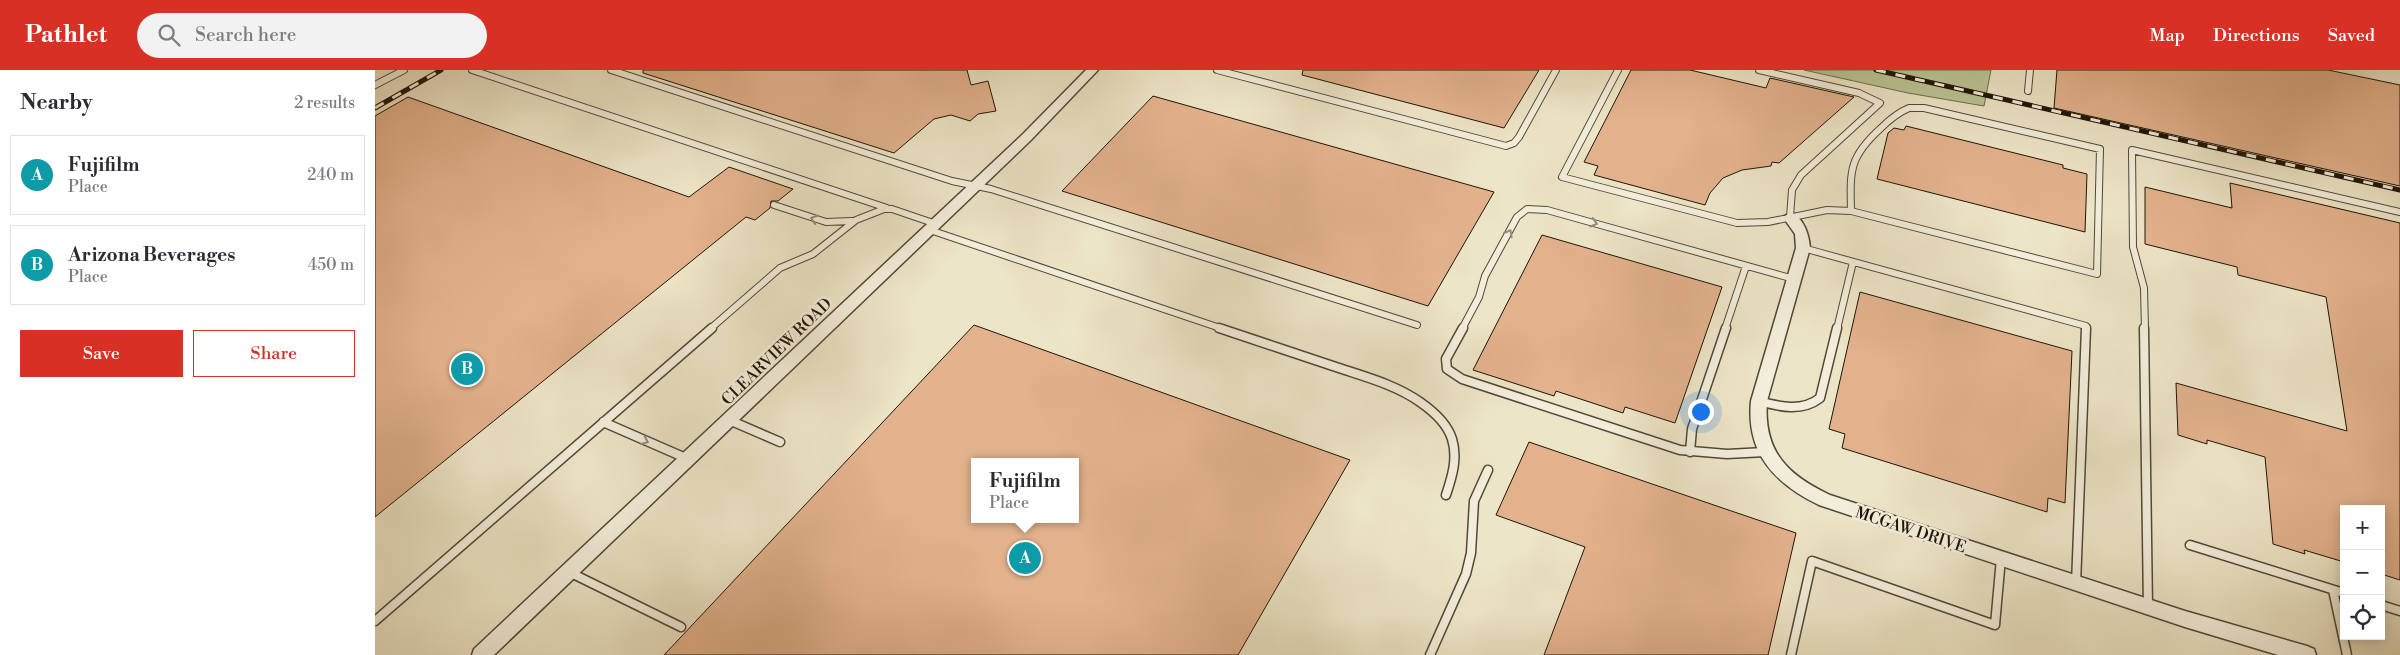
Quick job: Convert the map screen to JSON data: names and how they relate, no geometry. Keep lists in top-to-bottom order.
{
  "streets": {
    "street": ["CLEARVIEW ROAD", "MCGAW DRIVE"]
  },
  "page": {
    "header": "Pathlet",
    "search": "Search here",
    "nav": ["Map", "Directions", "Saved"],
    "heading": ["Nearby", "2 results"],
    "list": [
      {
        "mark": "A",
        "name": "Fujifilm",
        "note": "Place",
        "value": "240 m"
      },
      {
        "mark": "B",
        "name": "Arizona Beverages",
        "note": "Place",
        "value": "450 m"
      }
    ],
    "buttons": ["Save", "Share"],
    "pins": ["B", "A"],
    "popup": ["Fujifilm", "Place"],
    "map_buttons": ["+", "−"]
  }
}
